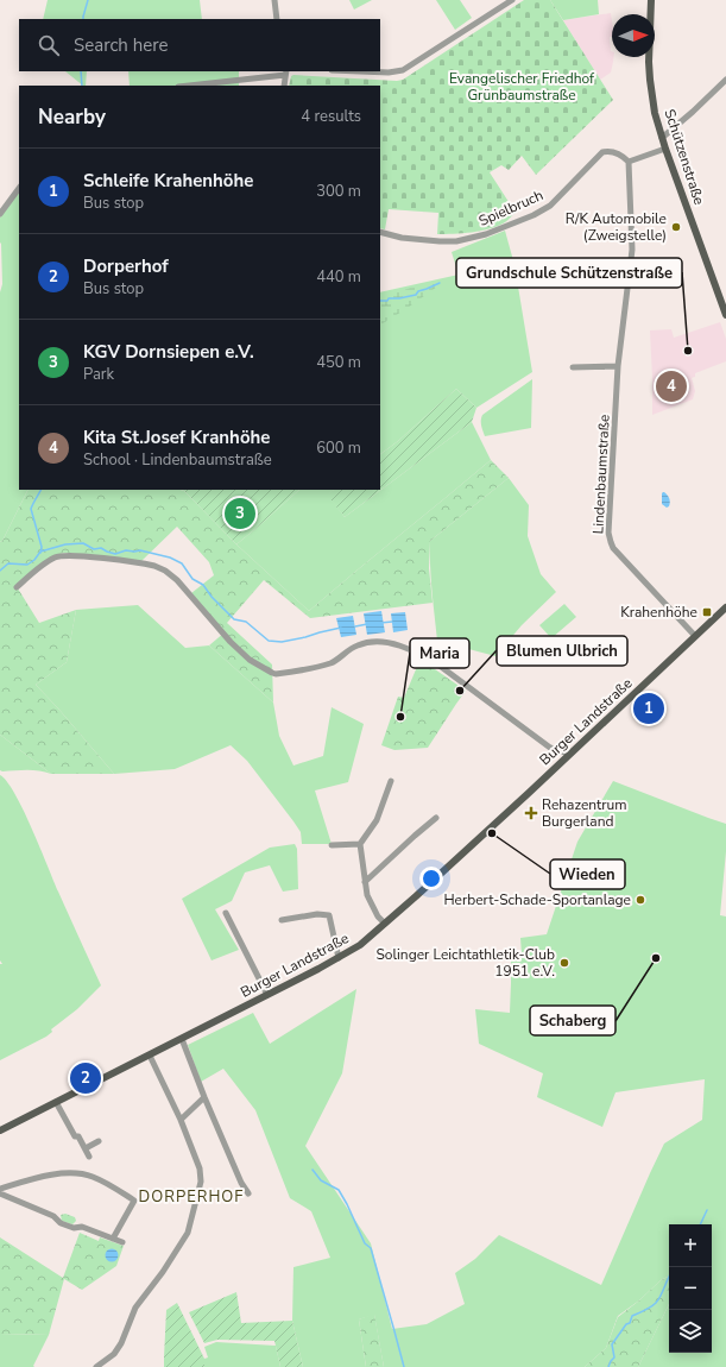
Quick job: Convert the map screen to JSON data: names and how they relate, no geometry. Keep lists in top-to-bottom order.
{
  "streets": {
    "main road": ["Schützenstraße", "Burger Landstraße"],
    "street": ["Spielbruch", "Lindenbaumstraße"]
  },
  "crossings": [
    ["Spielbruch", "Lindenbaumstraße"],
    ["Lindenbaumstraße", "Burger Landstraße"]
  ],
  "districts": ["DORPERHOF"],
  "parks": ["Evangelischer Friedhof Grünbaumstraße"],
  "places": {
    "other": [
      "R/K Automobile (Zweigstelle)",
      "Grundschule Schützenstraße",
      "Blumen Ulbrich",
      "Maria",
      "Wieden",
      "Herbert-Schade-Sportanlage",
      "Schaberg",
      "Solinger Leichtathletik-Club 1951 e.V."
    ],
    "transit": ["Krahenhöhe"],
    "health": ["Rehazentrum Burgerland"]
  },
  "north": "right",
  "page": {
    "search": "Search here",
    "heading": ["Nearby", "4 results"],
    "list": [
      {
        "mark": "1",
        "name": "Schleife Krahenhöhe",
        "note": "Bus stop",
        "value": "300 m"
      },
      {
        "mark": "2",
        "name": "Dorperhof",
        "note": "Bus stop",
        "value": "440 m"
      },
      {
        "mark": "3",
        "name": "KGV Dornsiepen e.V.",
        "note": "Park",
        "value": "450 m"
      },
      {
        "mark": "4",
        "name": "Kita St.Josef Kranhöhe",
        "note": "School · Lindenbaumstraße",
        "value": "600 m"
      }
    ],
    "pins": [
      "4",
      "3",
      "1",
      "2"
    ],
    "map_buttons": ["+", "−"]
  }
}
